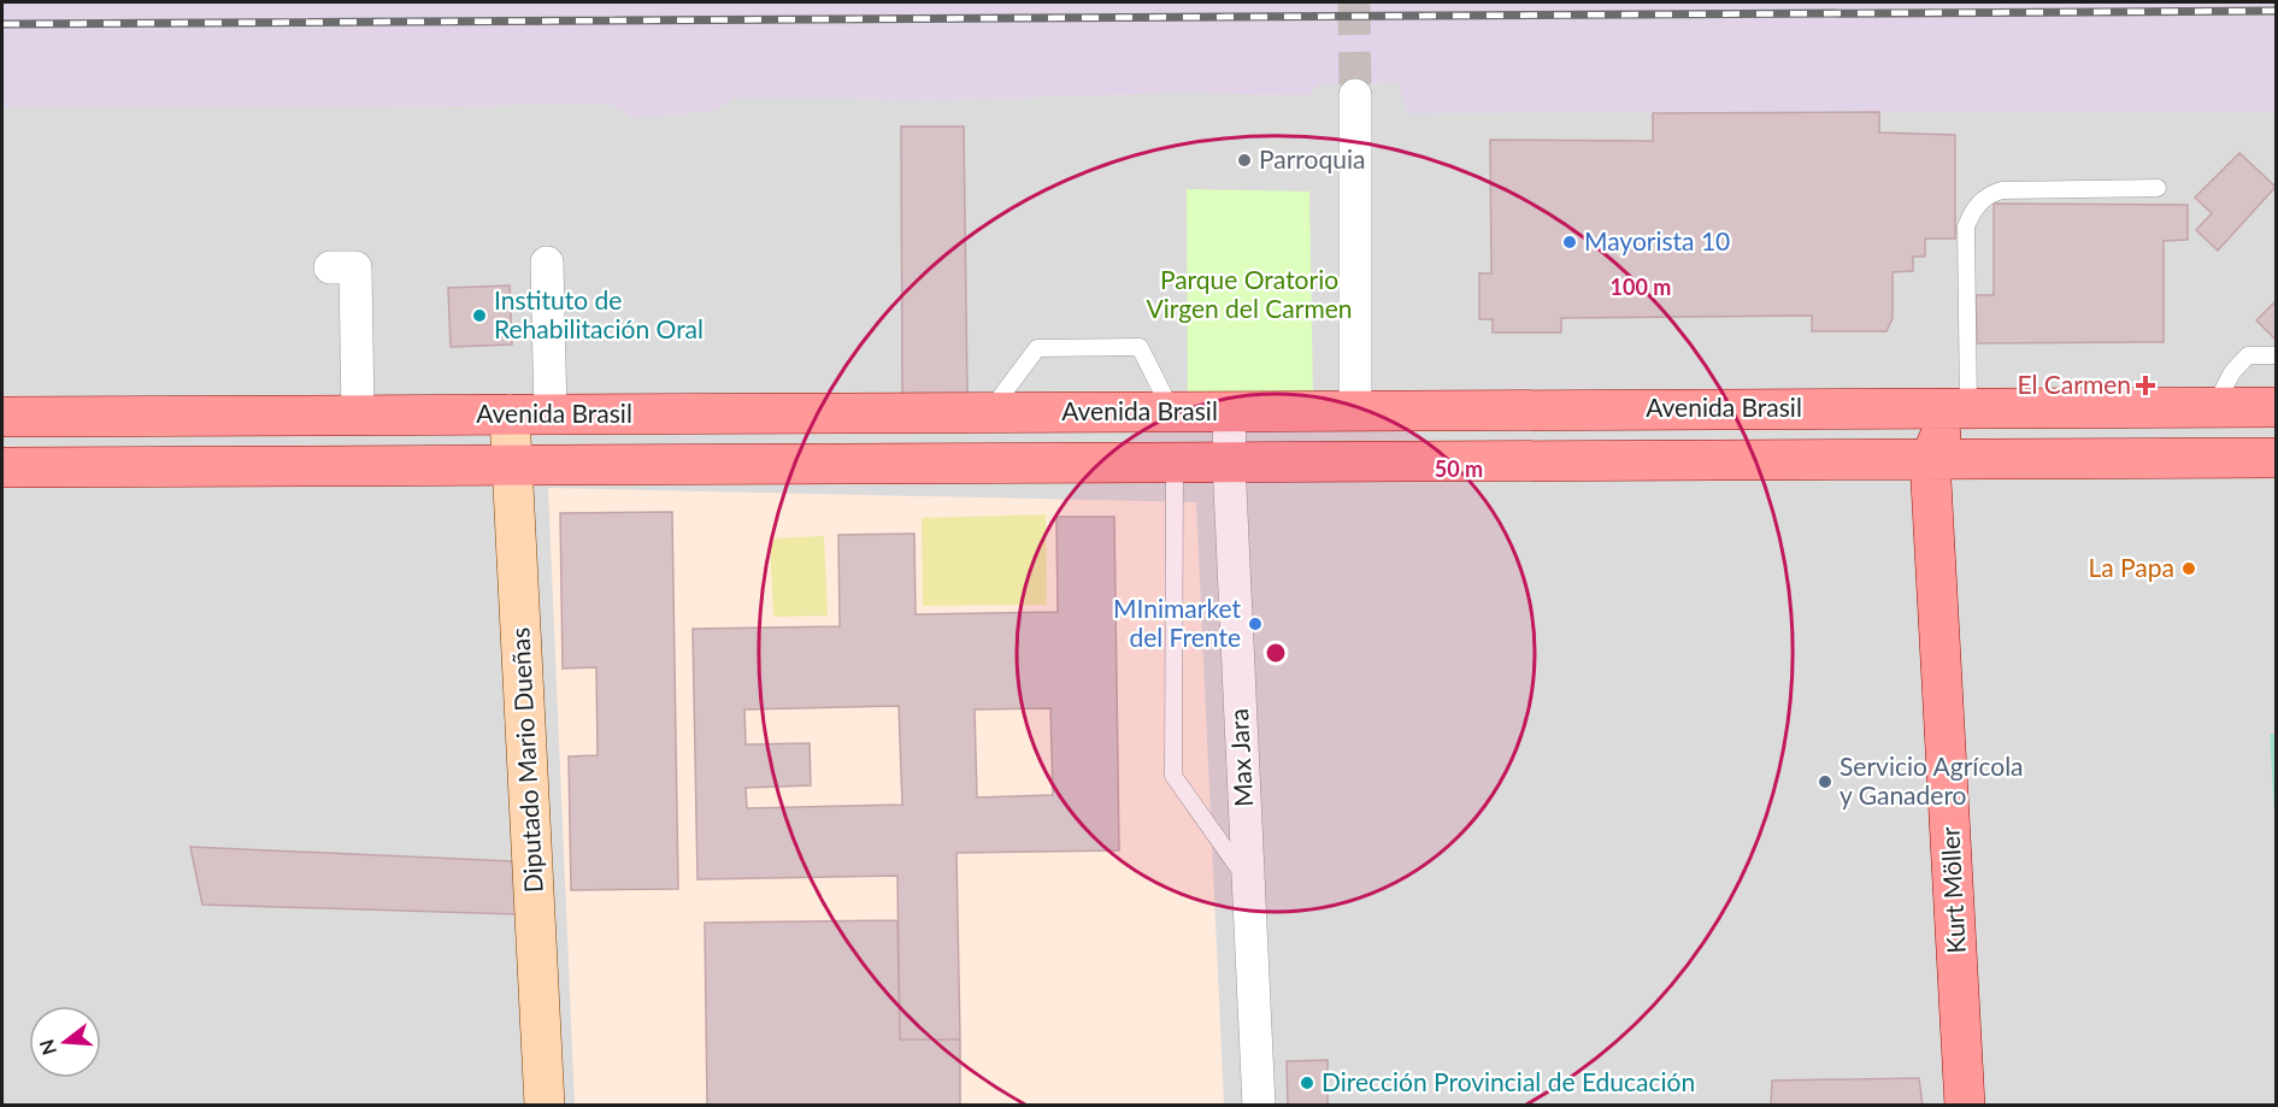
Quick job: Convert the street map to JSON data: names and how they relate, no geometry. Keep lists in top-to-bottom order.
{
  "streets": {
    "main road": ["Avenida Brasil", "Kurt Möller"],
    "street": ["Max Jara", "Diputado Mario Dueñas"]
  },
  "crossings": [
    ["Avenida Brasil", "Max Jara"],
    ["Avenida Brasil", "Diputado Mario Dueñas"],
    ["Avenida Brasil", "Kurt Möller"]
  ],
  "parks": ["Parque Oratorio Virgen del Carmen"],
  "places": {
    "other": [
      "Parroquia",
      "Mayorista 10",
      "Instituto de Rehabilitación Oral",
      "La Papa",
      "MInimarket del Frente",
      "Servicio Agrícola y Ganadero",
      "Dirección Provincial de Educación"
    ],
    "health": ["El Carmen"]
  },
  "north": "left",
  "rings": ["100 m", "50 m"]
}
